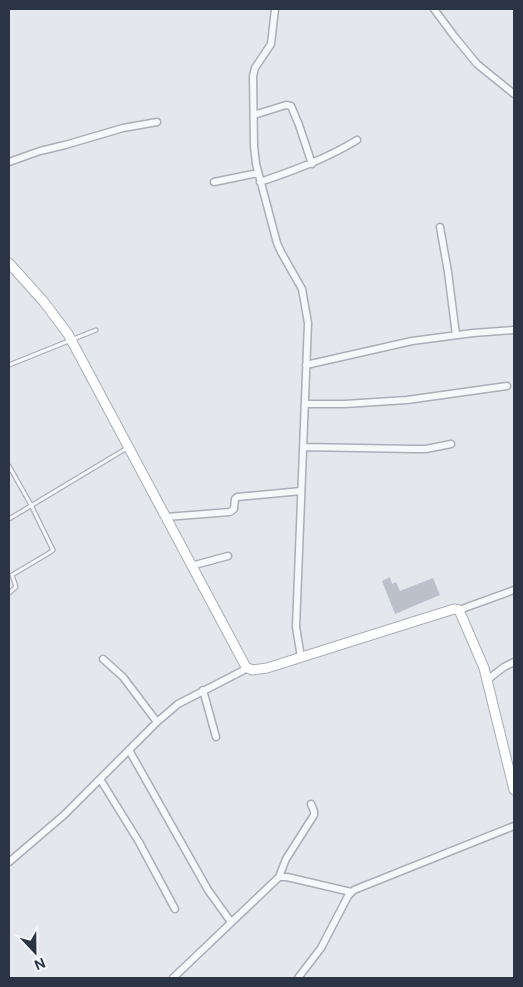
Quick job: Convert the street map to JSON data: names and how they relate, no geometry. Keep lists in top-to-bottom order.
{
  "north": "bottom"
}
